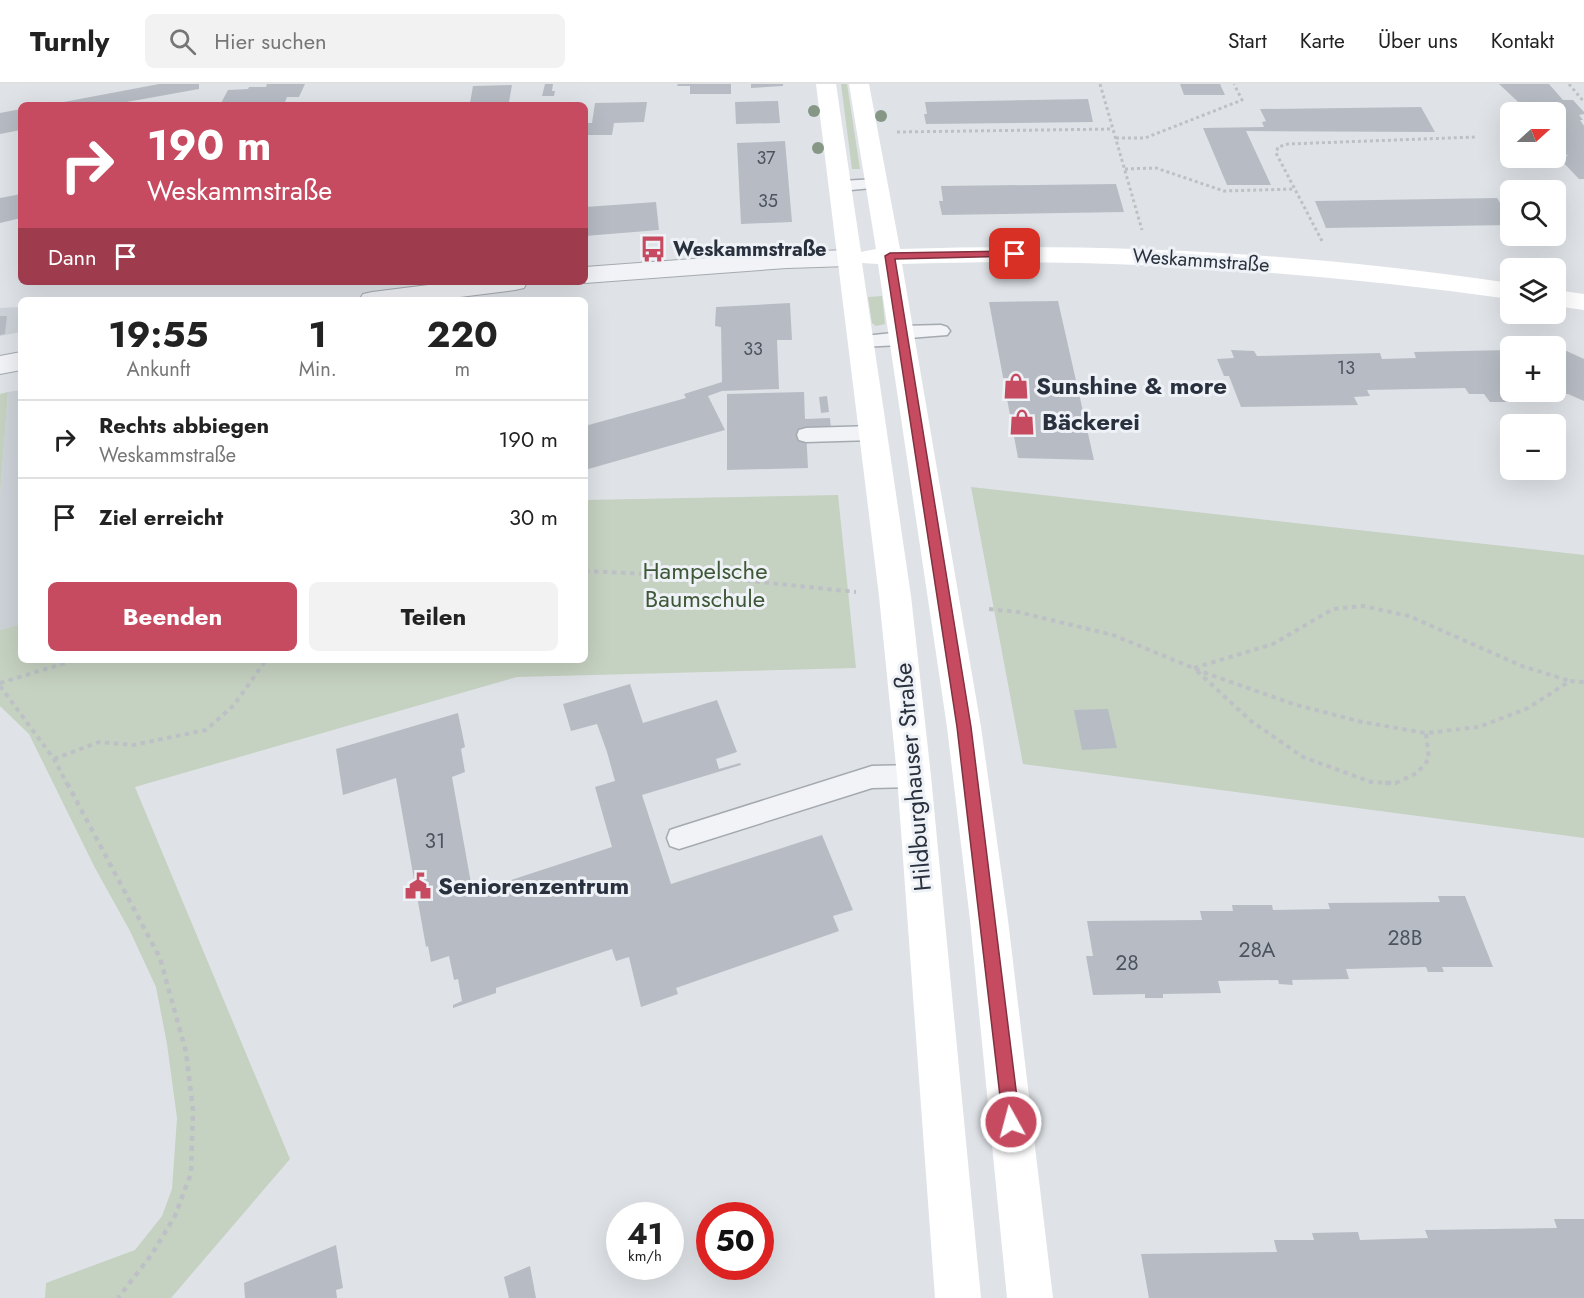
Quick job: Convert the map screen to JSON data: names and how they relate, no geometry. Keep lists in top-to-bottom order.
{
  "streets": {
    "main road": ["Weskammstraße", "Hildburghauser Straße"]
  },
  "crossings": [
    ["Weskammstraße", "Hildburghauser Straße"]
  ],
  "parks": ["Hampelsche Baumschule"],
  "places": {
    "bus stop": ["Weskammstraße"],
    "shop": ["Sunshine & more", "Bäckerei"],
    "public building": ["Seniorenzentrum"]
  },
  "house_numbers": [
    "37",
    "35",
    "33",
    "13",
    "31",
    "28B",
    "28A",
    "28"
  ],
  "north": "right",
  "page": {
    "header": "Turnly",
    "search": "Hier suchen",
    "nav": [
      "Start",
      "Karte",
      "Über uns",
      "Kontakt"
    ],
    "map_buttons": ["+", "−"],
    "turn": ["190 m", "Weskammstraße"],
    "then": "Dann",
    "eta": [
      "19:55",
      "Ankunft",
      "1",
      "Min.",
      "220",
      "m"
    ],
    "list": [
      {
        "name": "Rechts abbiegen",
        "note": "Weskammstraße",
        "value": "190 m"
      },
      {
        "name": "Ziel erreicht",
        "value": "30 m"
      }
    ],
    "buttons": ["Beenden", "Teilen"],
    "speed": "41 km/h",
    "limit": "50"
  }
}
